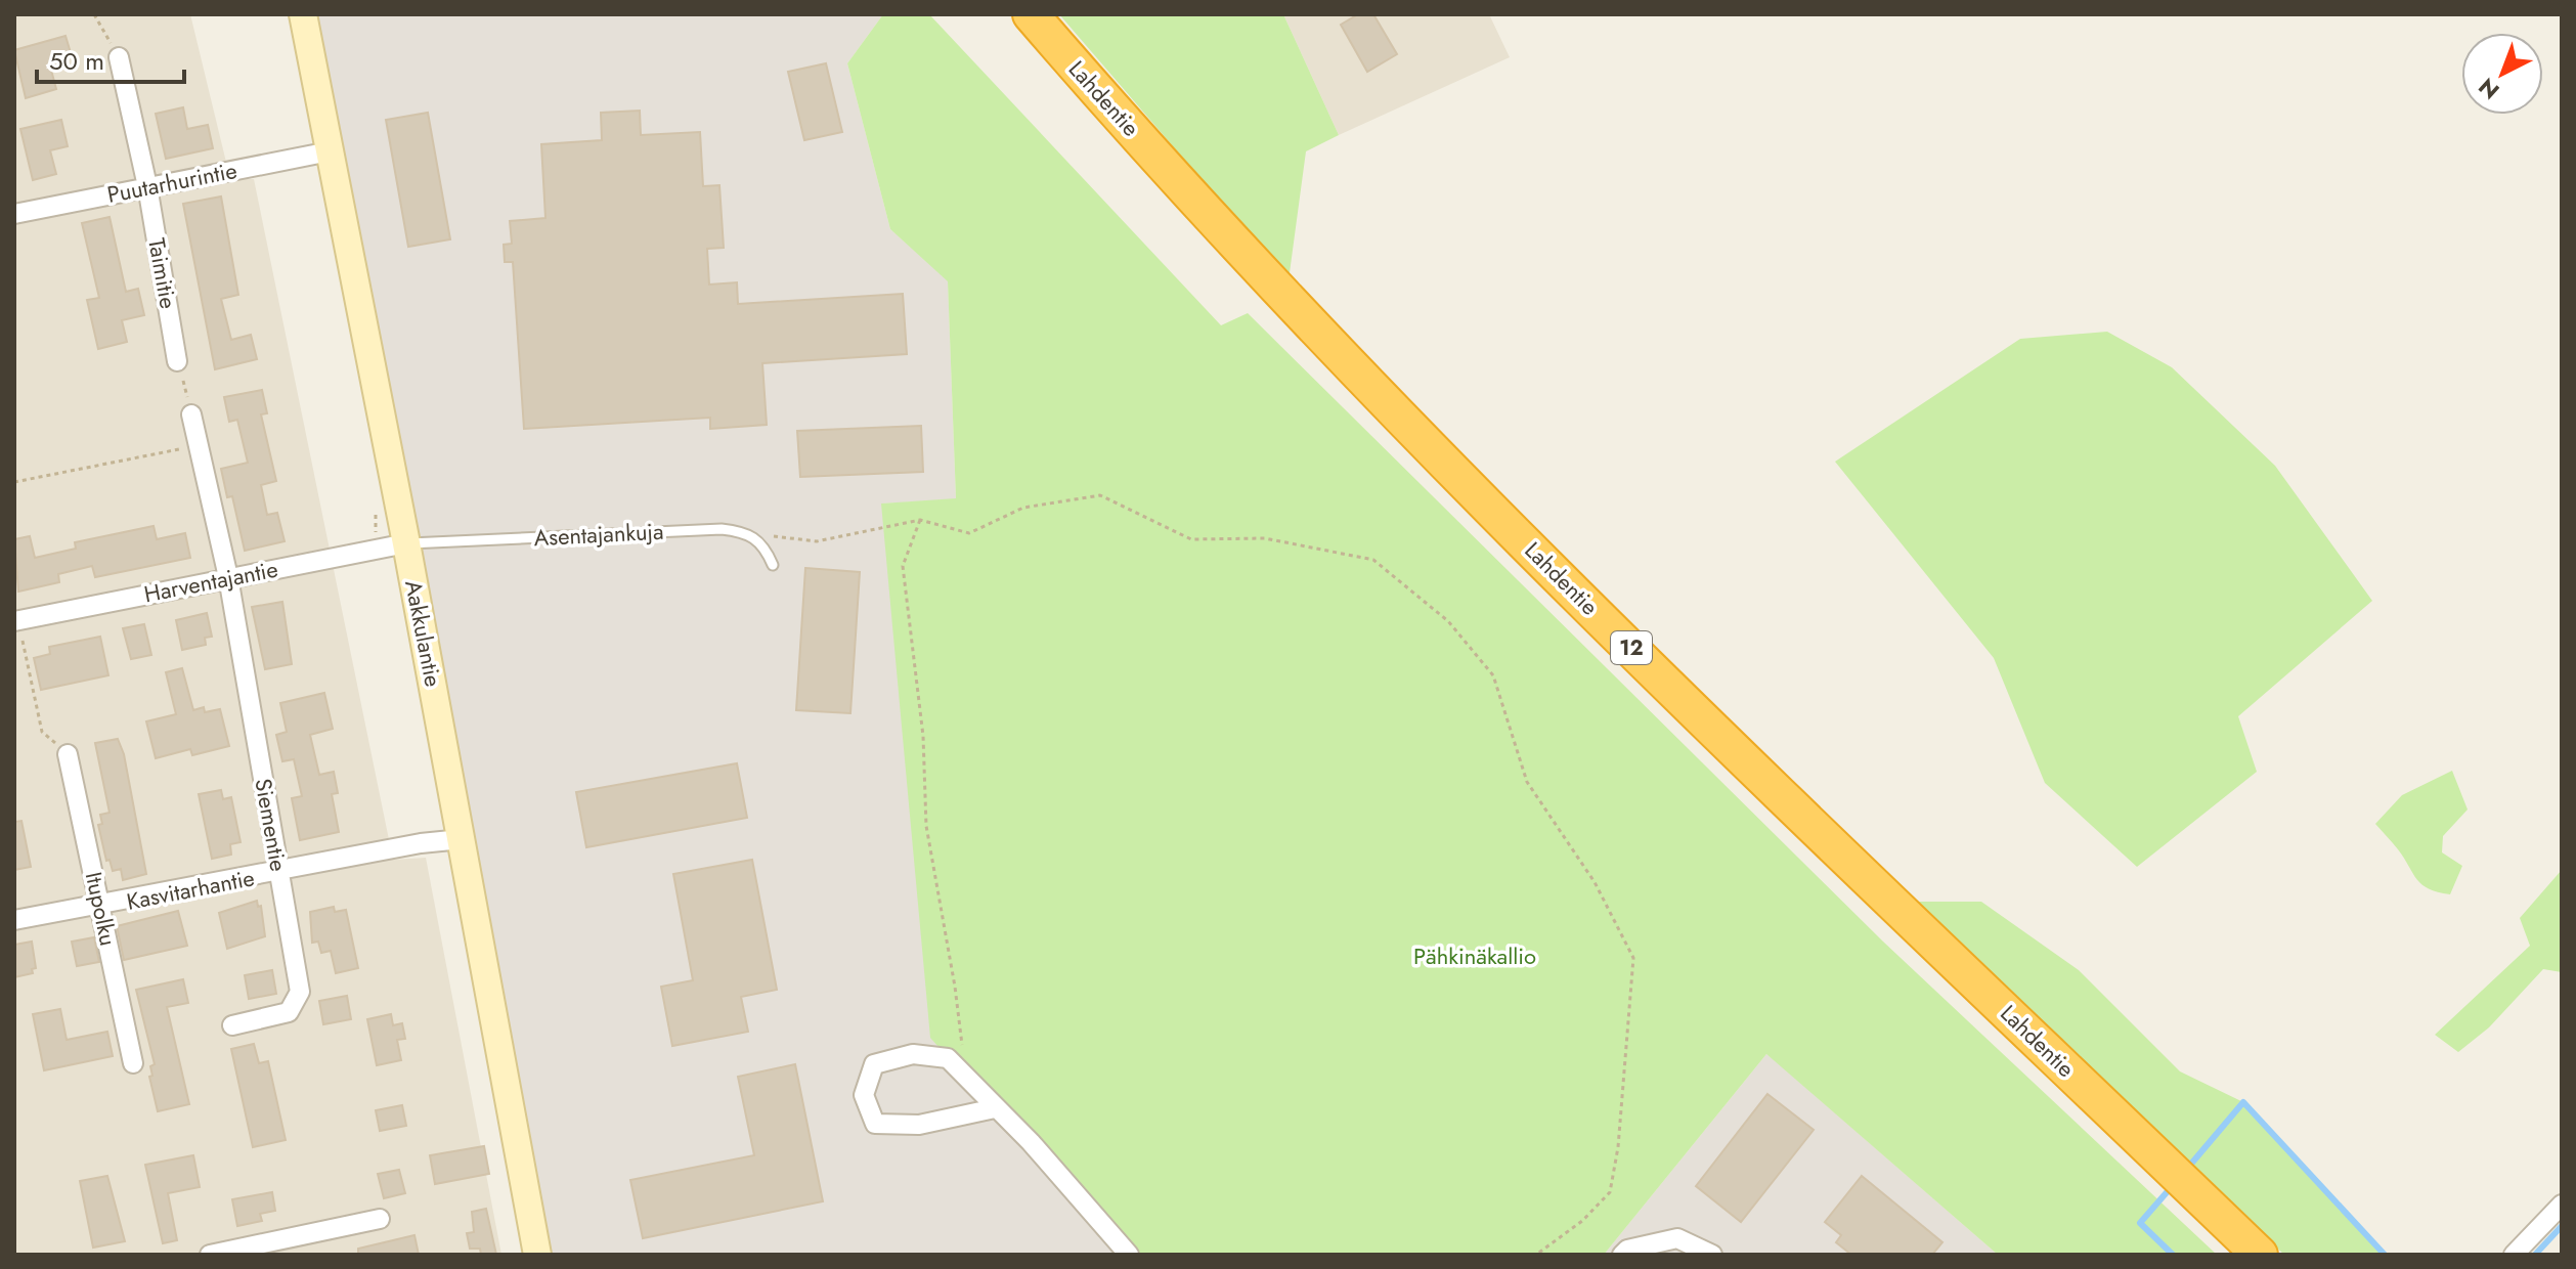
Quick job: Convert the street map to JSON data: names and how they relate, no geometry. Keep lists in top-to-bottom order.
{
  "streets": {
    "highway": ["Lahdentie", "12"],
    "street": [
      "Puutarhurintie",
      "Taimitie",
      "Harventajantie",
      "Aakkulantie",
      "Siementie",
      "Kasvitarhantie",
      "Itupolku"
    ],
    "lane": ["Asentajankuja"]
  },
  "crossings": [
    ["Puutarhurintie", "Taimitie"],
    ["Puutarhurintie", "Aakkulantie"],
    ["Asentajankuja", "Harventajantie"],
    ["Asentajankuja", "Aakkulantie"],
    ["Harventajantie", "Aakkulantie"],
    ["Harventajantie", "Siementie"],
    ["Aakkulantie", "Kasvitarhantie"],
    ["Siementie", "Kasvitarhantie"],
    ["Kasvitarhantie", "Itupolku"]
  ],
  "parks": ["Pähkinäkallio"],
  "scale_bar": "50 m",
  "north": "bottom left"
}
